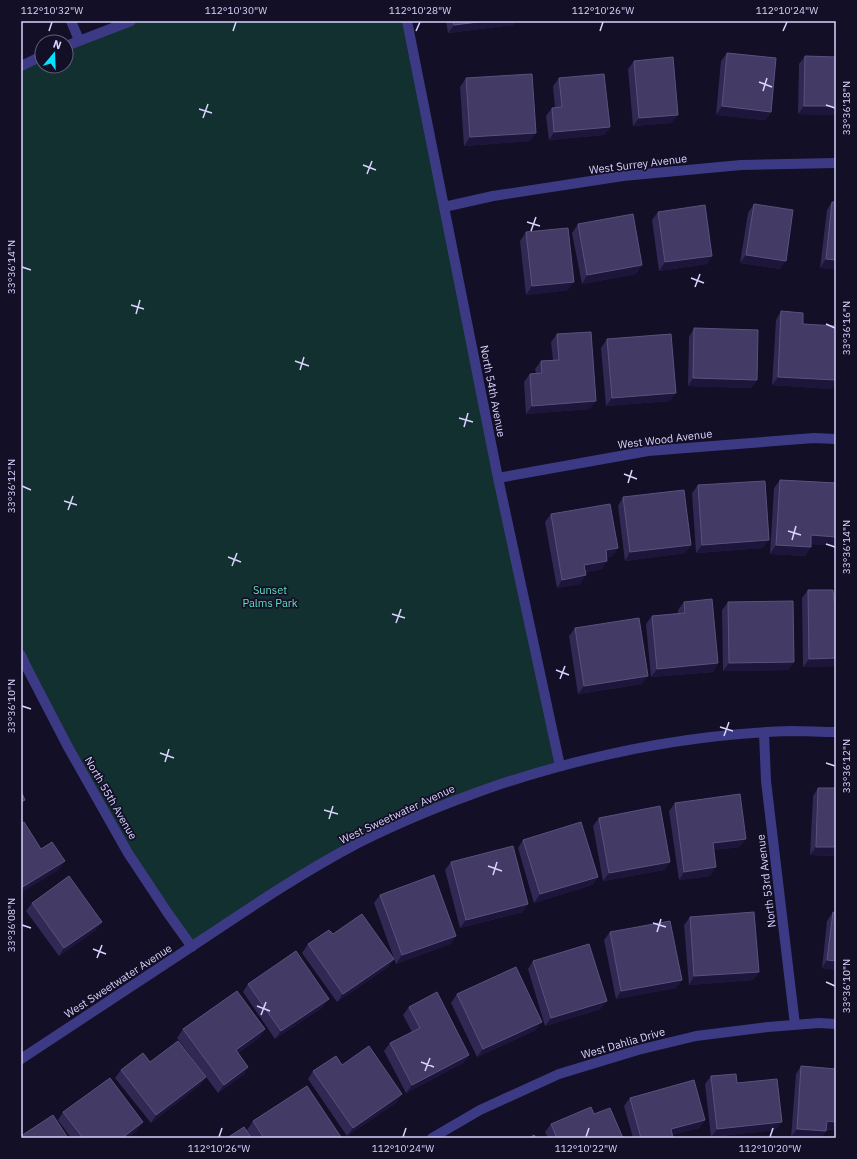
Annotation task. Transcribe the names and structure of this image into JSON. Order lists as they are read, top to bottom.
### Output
{
  "streets": {
    "street": [
      "West Surrey Avenue",
      "North 54th Avenue",
      "West Wood Avenue",
      "North 55th Avenue",
      "West Sweetwater Avenue",
      "North 53rd Avenue",
      "West Dahlia Drive"
    ]
  },
  "crossings": [
    ["West Surrey Avenue", "North 54th Avenue"],
    ["North 54th Avenue", "West Wood Avenue"],
    ["North 54th Avenue", "West Sweetwater Avenue"],
    ["North 55th Avenue", "West Sweetwater Avenue"],
    ["West Sweetwater Avenue", "North 53rd Avenue"],
    ["North 53rd Avenue", "West Dahlia Drive"]
  ],
  "parks": ["Sunset Palms Park"],
  "north": "top",
  "coordinates": [
    "112°10'32\"W",
    "112°10'30\"W",
    "112°10'28\"W",
    "112°10'26\"W",
    "112°10'24\"W",
    "33°36'18\"N",
    "33°36'14\"N",
    "33°36'16\"N",
    "33°36'12\"N",
    "33°36'10\"N",
    "33°36'08\"N",
    "112°10'22\"W",
    "112°10'20\"W"
  ]
}
